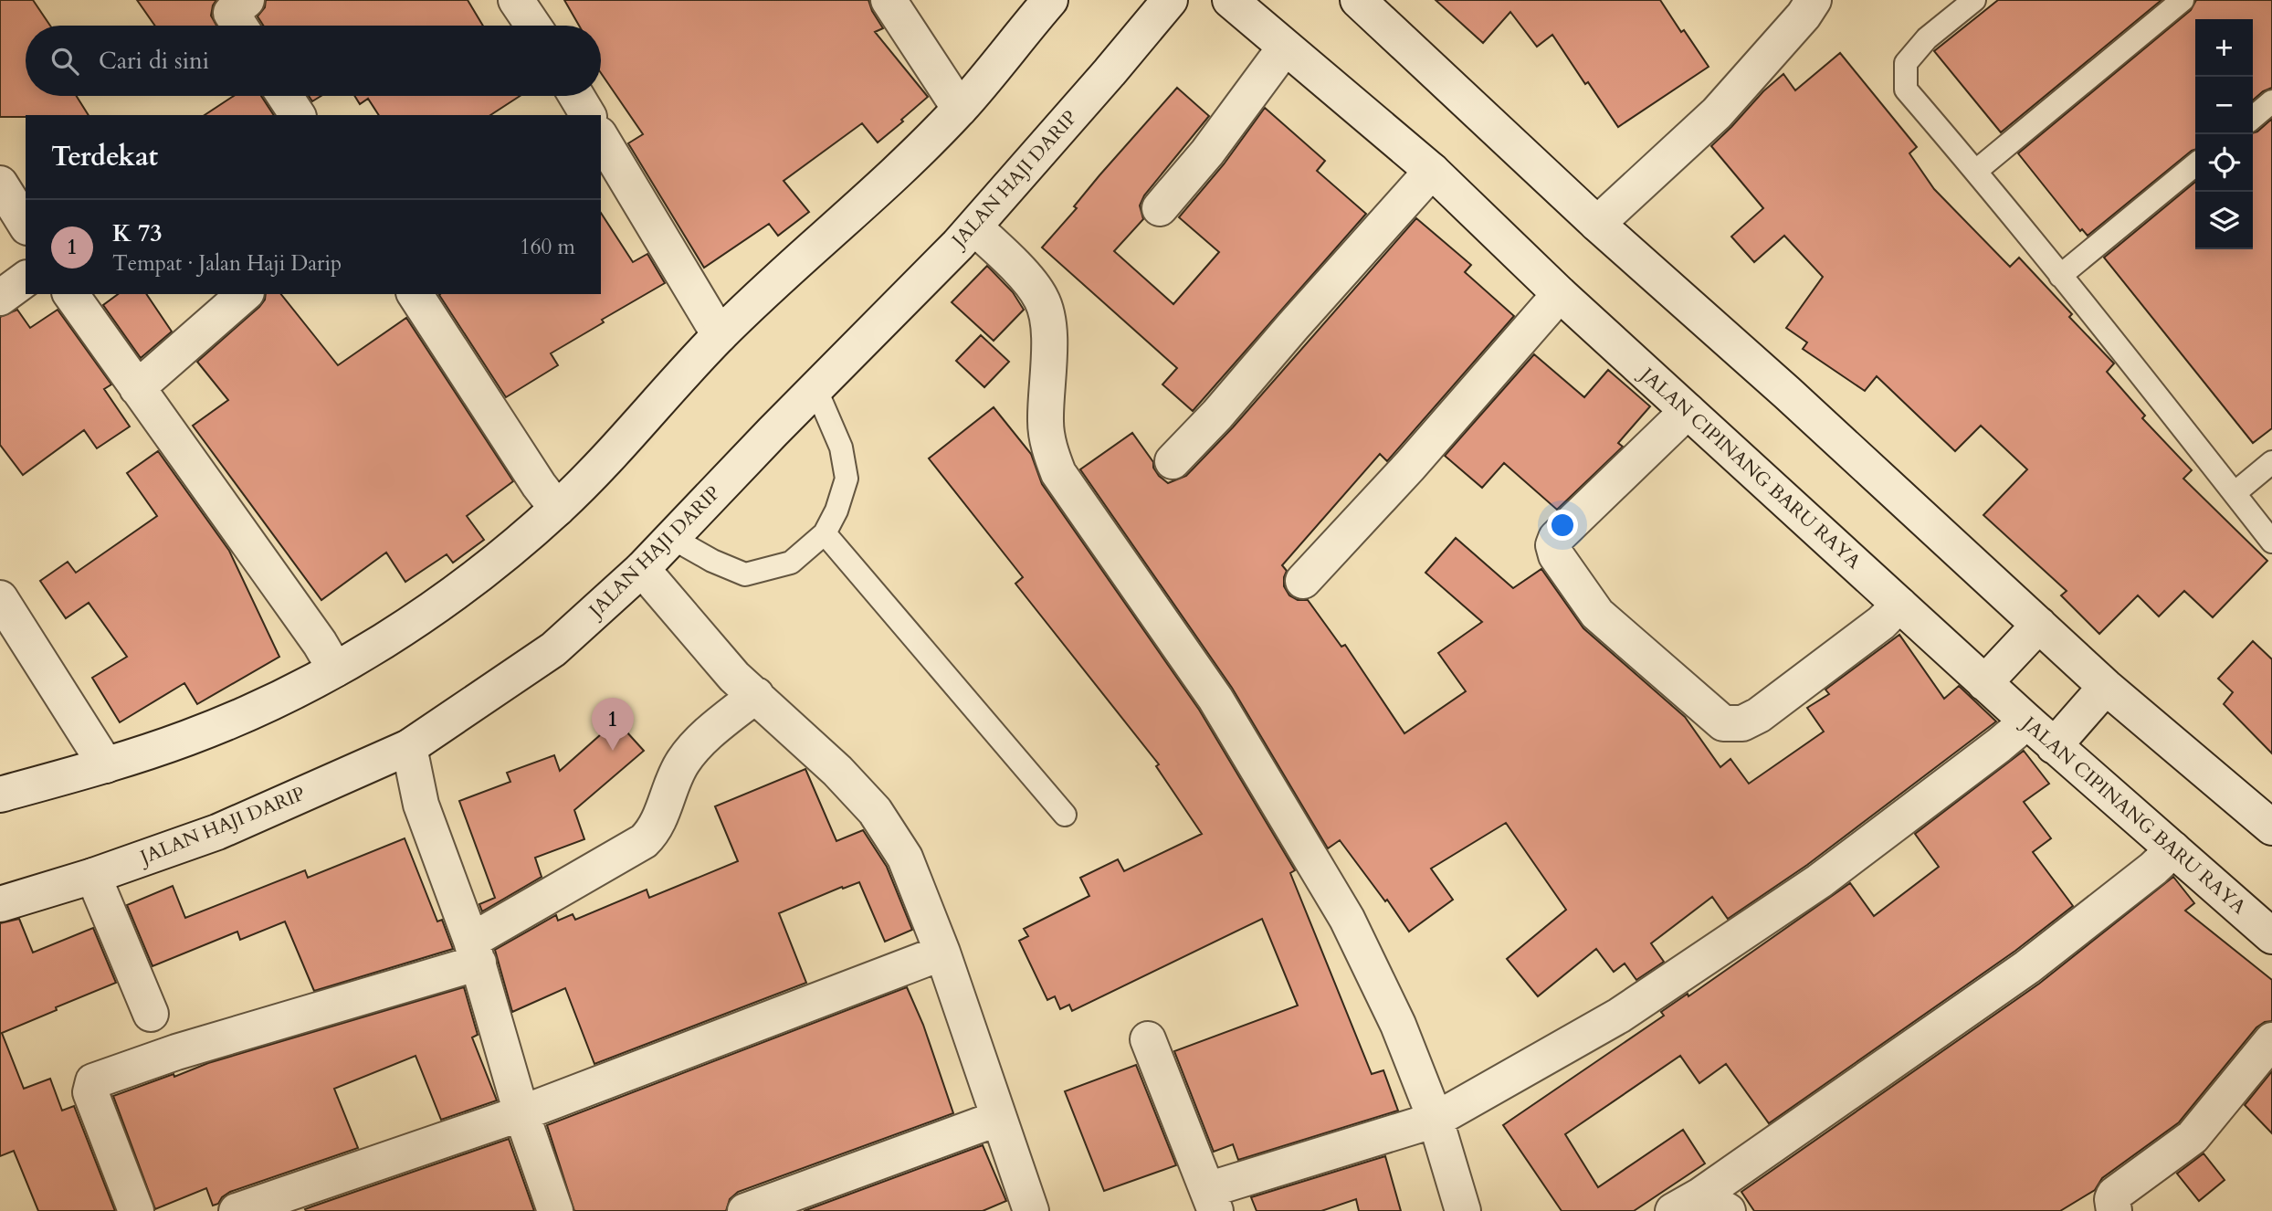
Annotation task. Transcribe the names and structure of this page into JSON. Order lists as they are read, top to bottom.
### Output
{
  "streets": {
    "street": ["JALAN HAJI DARIP", "JALAN CIPINANG BARU RAYA"]
  },
  "page": {
    "map_buttons": ["+", "−"],
    "search": "Cari di sini",
    "heading": "Terdekat",
    "list": [
      {
        "mark": "1",
        "name": "K 73",
        "note": "Tempat · Jalan Haji Darip",
        "value": "160 m"
      }
    ],
    "pins": "1"
  }
}
